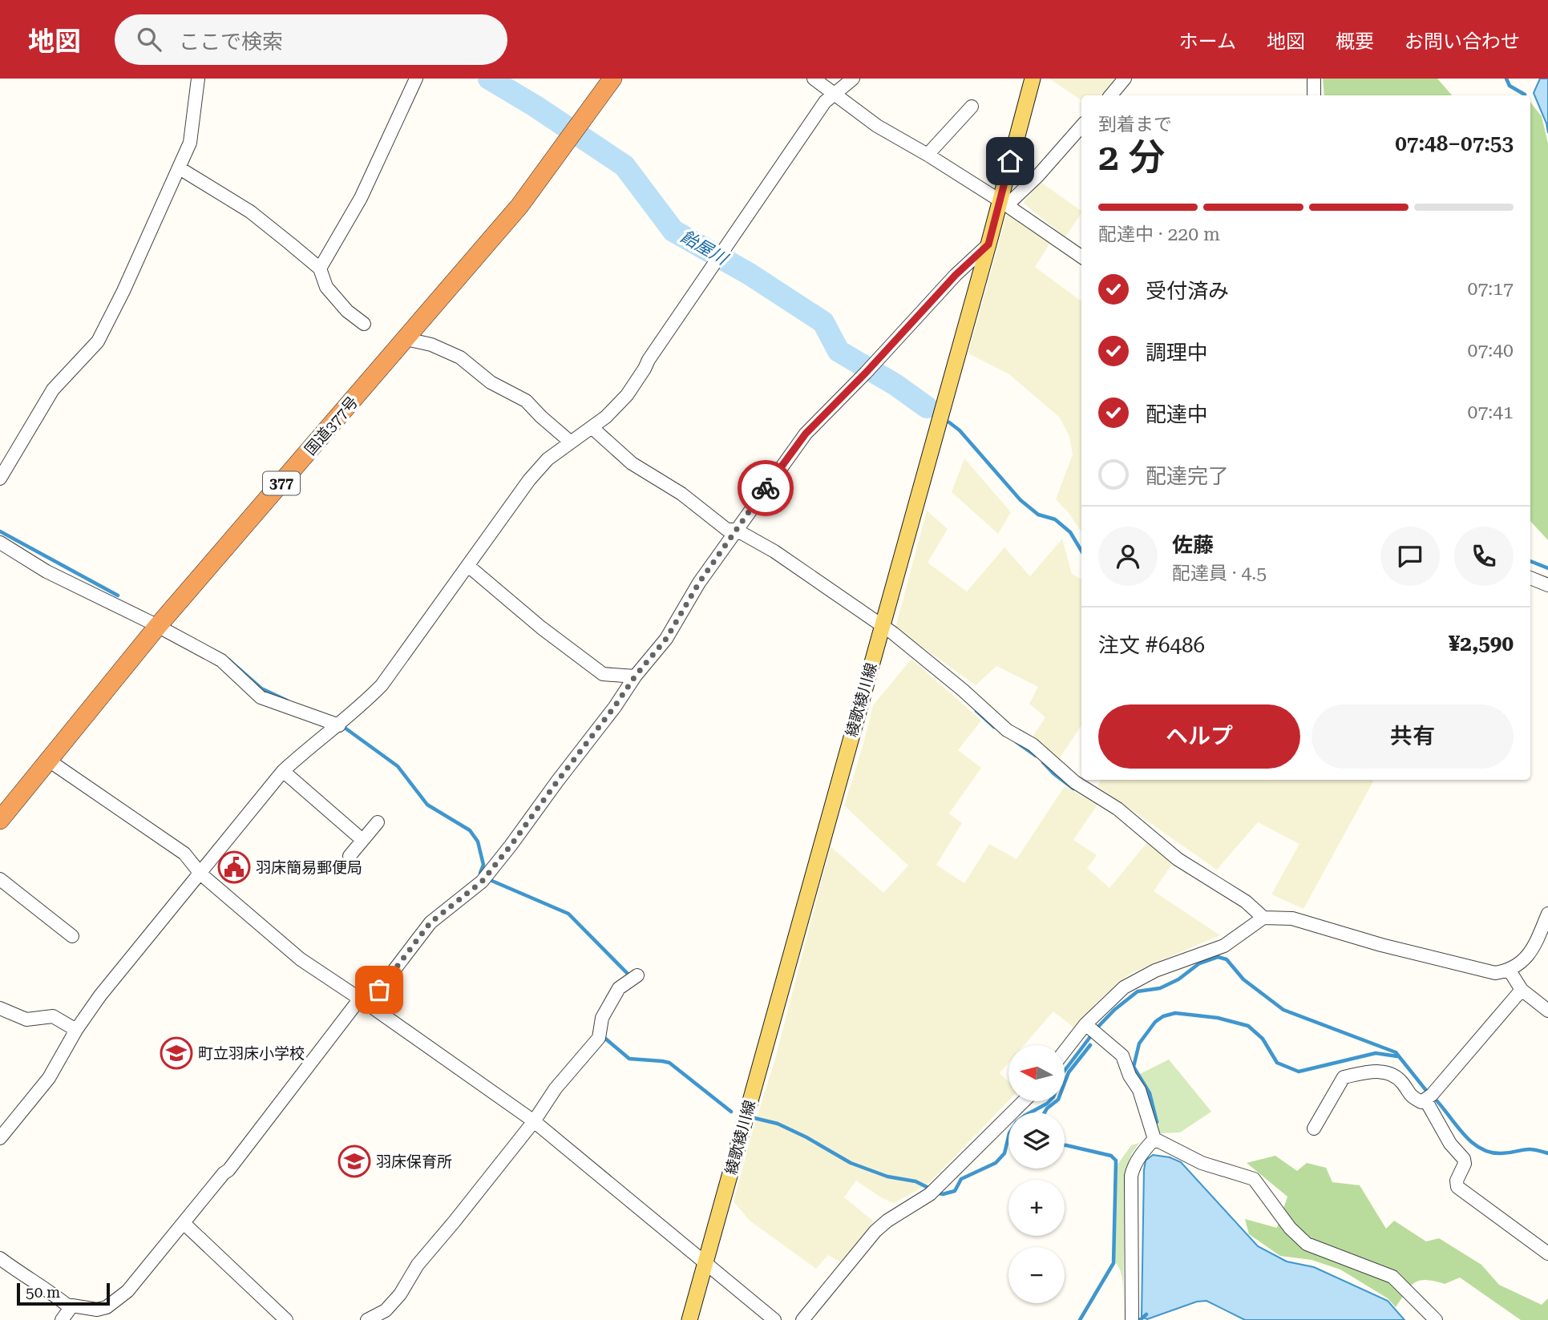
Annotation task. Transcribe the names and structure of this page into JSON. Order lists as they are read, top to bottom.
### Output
{
  "streets": {
    "highway": ["国道377号", "377"],
    "main road": ["綾歌綾川線"]
  },
  "water": ["飴屋川"],
  "places": {
    "public building": ["羽床簡易郵便局"],
    "school or university": ["町立羽床小学校", "羽床保育所"]
  },
  "scale_bar": "50 m",
  "north": "left",
  "page": {
    "header": "地図",
    "search": "ここで検索",
    "nav": [
      "ホーム",
      "地図",
      "概要",
      "お問い合わせ"
    ],
    "heading": ["2 分", "到着まで", "07:48–07:53"],
    "panel": [
      "佐藤",
      "配達員 · 4.5",
      "注文 #6486",
      "¥2,590"
    ],
    "bar": "配達中 · 220 m",
    "list": [
      ["受付済み", "07:17"],
      ["調理中", "07:40"],
      ["配達中", "07:41"],
      "配達完了"
    ],
    "buttons": ["ヘルプ", "共有"],
    "map_buttons": ["+", "−"],
    "scale": "50 m"
  }
}
